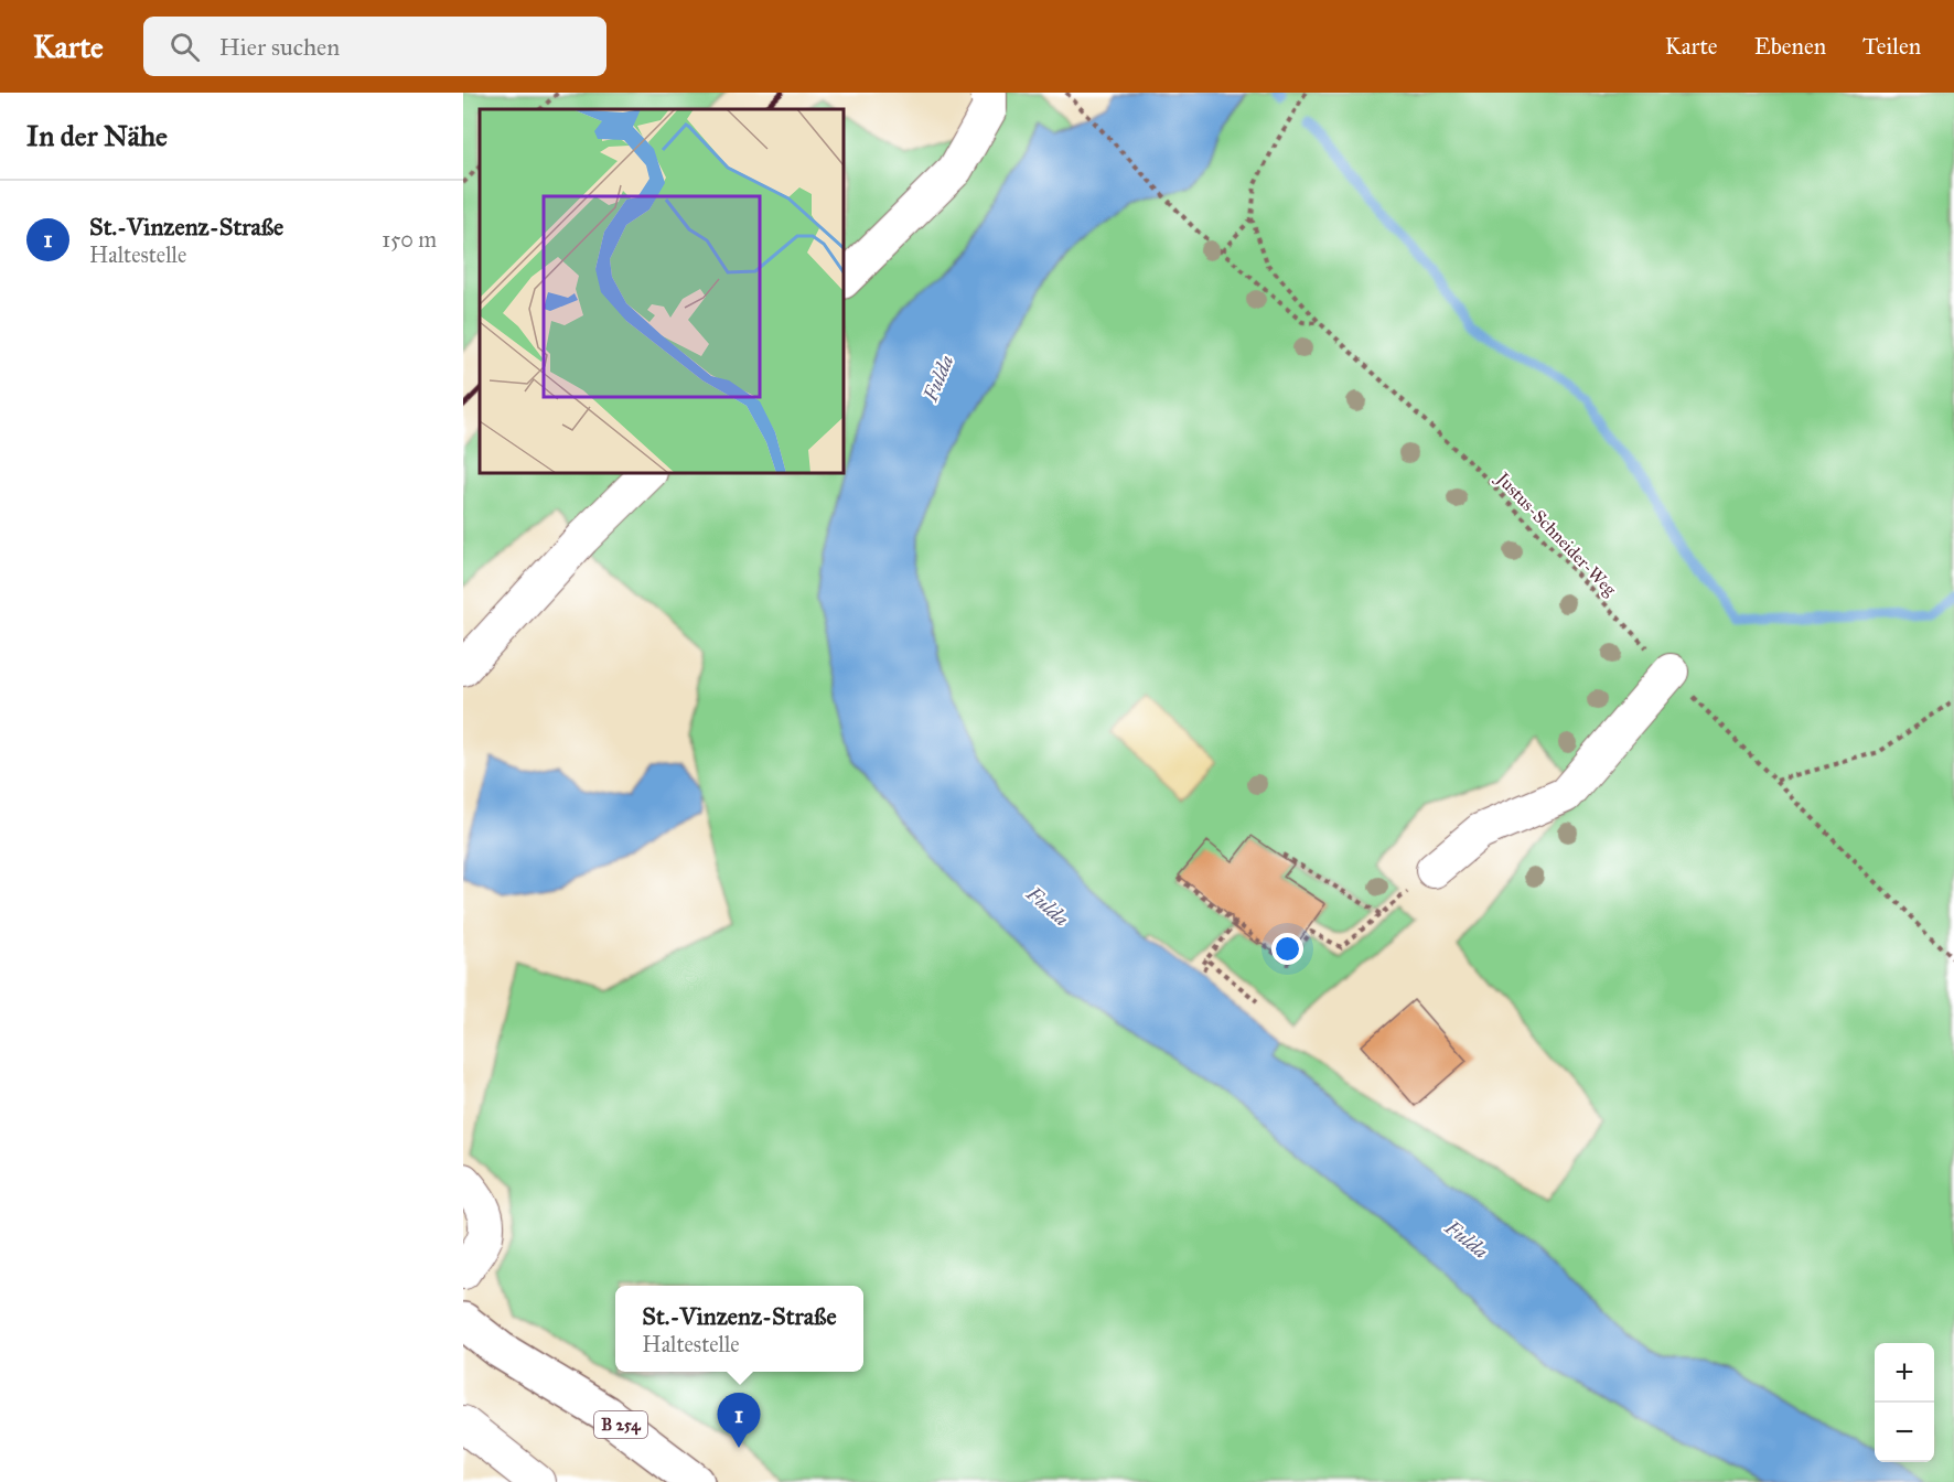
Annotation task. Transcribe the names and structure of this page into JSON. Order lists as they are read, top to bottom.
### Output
{
  "streets": {
    "main road": ["B 254"],
    "path": ["Justus-Schneider-Weg"]
  },
  "water": ["Fulda"],
  "page": {
    "header": "Karte",
    "search": "Hier suchen",
    "nav": ["Karte", "Ebenen", "Teilen"],
    "heading": "In der Nähe",
    "list": [
      {
        "mark": "1",
        "name": "St.-Vinzenz-Straße",
        "note": "Haltestelle",
        "value": "150 m"
      }
    ],
    "popup": ["St.-Vinzenz-Straße", "Haltestelle"],
    "map_buttons": ["+", "−"],
    "pins": "1"
  }
}
